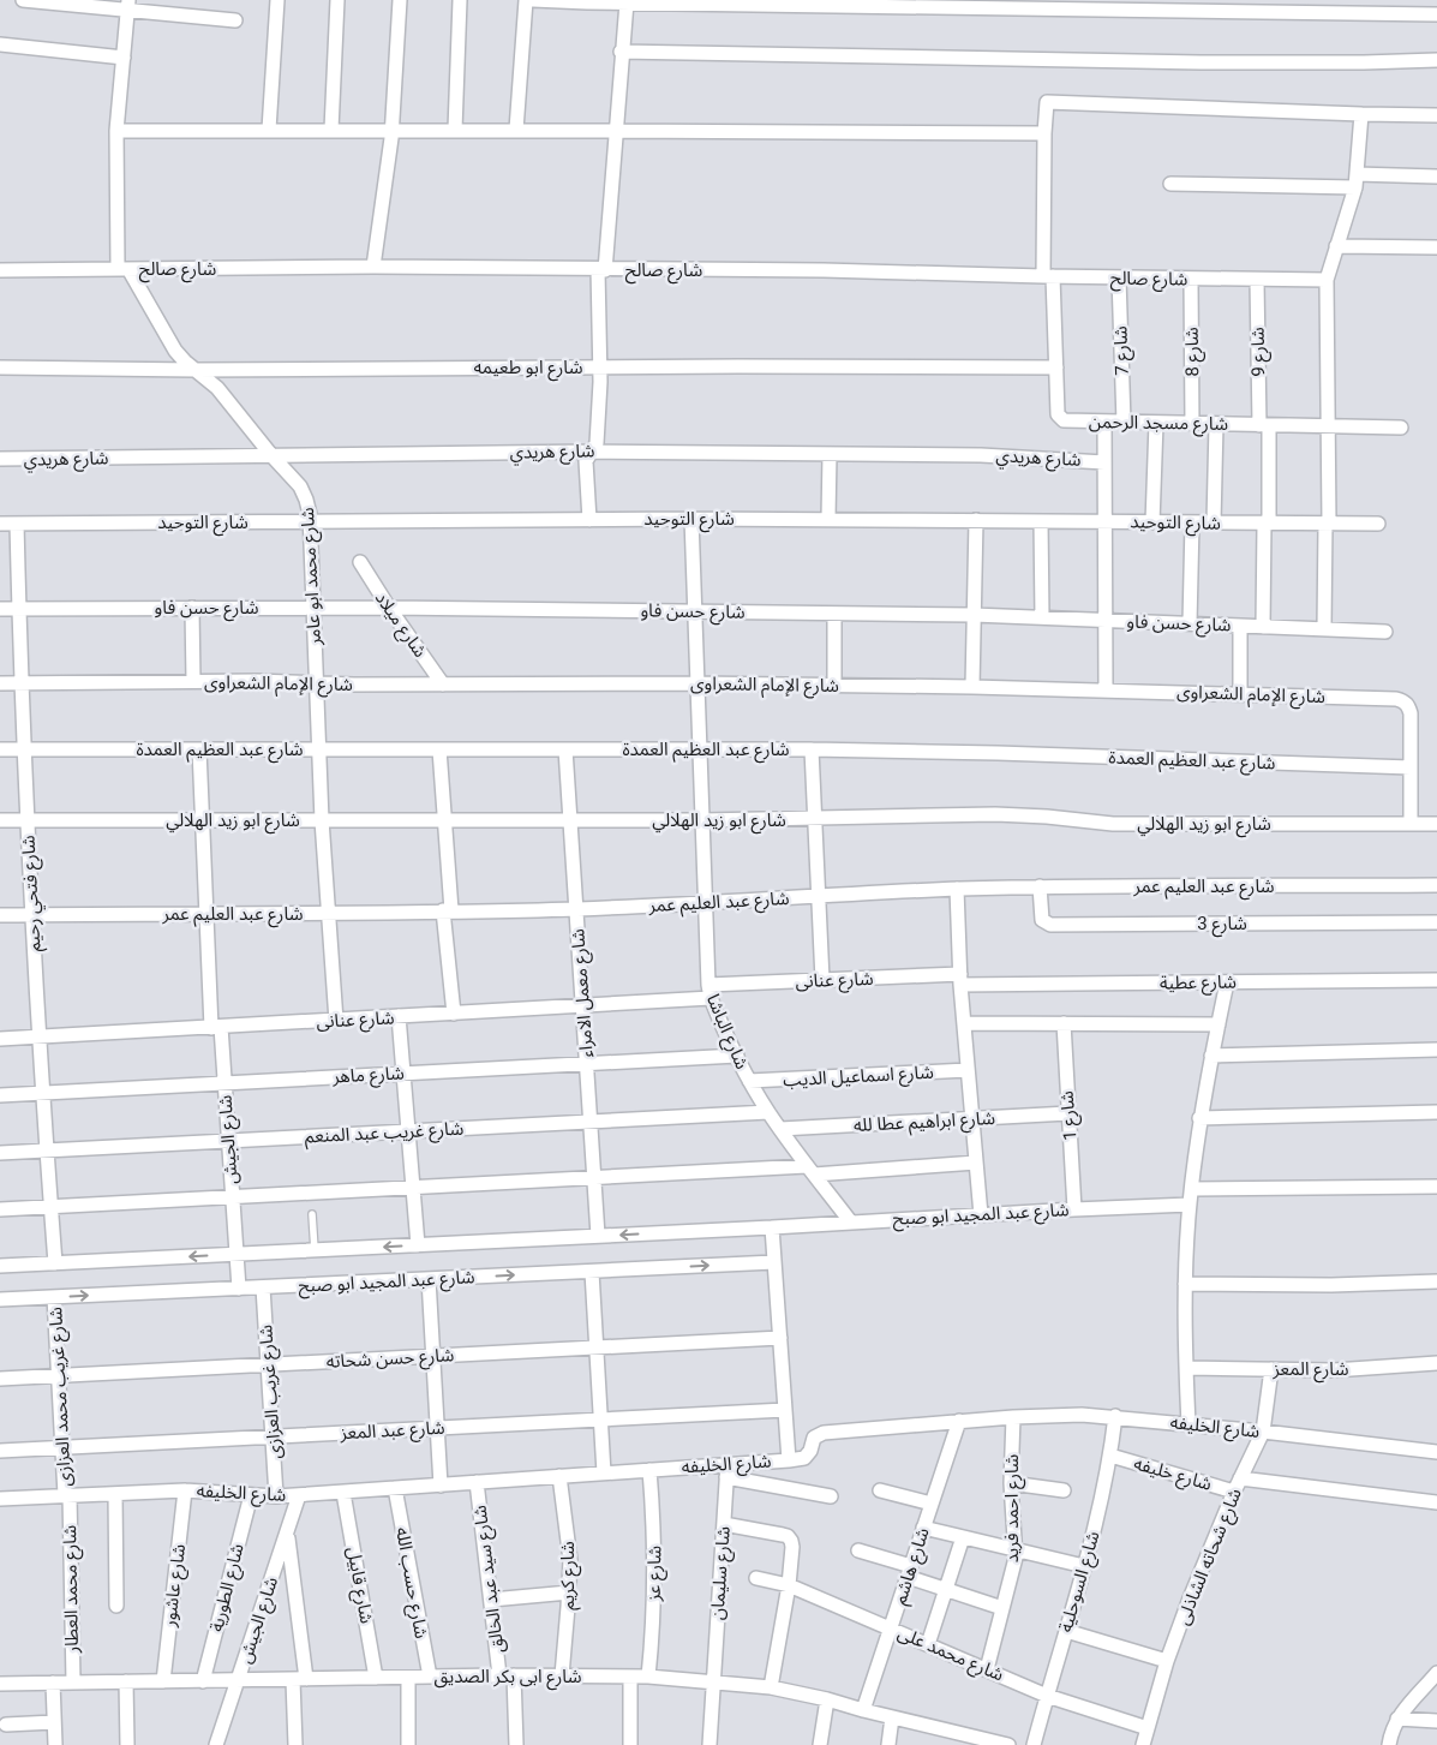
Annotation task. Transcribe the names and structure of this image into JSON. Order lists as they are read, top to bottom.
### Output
{
  "streets": {
    "street": [
      "شارع صالح",
      "شارع 7",
      "شارع 8",
      "شارع 9",
      "شارع ابو طعيمه",
      "شارع مسجد الرحمن",
      "شارع هريدي",
      "شارع التوحيد",
      "شارع محمد ابو عامر",
      "شارع حسن فاو",
      "شارع ميلاد",
      "شارع الإمام الشعراوى",
      "شارع عبد العظيم العمدة",
      "شارع ابو زيد الهلالي",
      "شارع عبد العليم عمر",
      "شارع فتحي رحيم",
      "شارع 3",
      "شارع عنانى",
      "شارع عطية",
      "شارع معمل الامراء",
      "شارع الباشا",
      "شارع ماهر",
      "شارع اسماعيل الديب",
      "شارع 1",
      "شارع ابراهيم عطا لله",
      "شارع غريب عبد المنعم",
      "شارع الجيش",
      "شارع عبد المجيد ابو صبح",
      "شارع حسن شحاته",
      "شارع المعز",
      "شارع غريب العزازى",
      "شارع غريب محمد العزازى",
      "شارع الخليفه",
      "شارع عبد المعز",
      "شارع خليفه",
      "شارع احمد فريد",
      "شارع شحاته الشاذلى",
      "شارع هاشم",
      "شارع عز",
      "شارع سليمان",
      "شارع كريم",
      "شارع سيد عبد الخالق",
      "شارع السوحلية",
      "شارع حسب الله",
      "شارع عاشور",
      "شارع قابيل",
      "شارع الطورية",
      "شارع محمد العطار",
      "شارع محمد على",
      "شارع ابى بكر الصديق"
    ]
  },
  "crossings": [
    ["شارع صالح", "شارع 7"],
    ["شارع صالح", "شارع 8"],
    ["شارع صالح", "شارع 9"],
    ["شارع صالح", "شارع مسجد الرحمن"],
    ["شارع صالح", "شارع محمد ابو عامر"],
    ["شارع 7", "شارع مسجد الرحمن"],
    ["شارع 8", "شارع مسجد الرحمن"],
    ["شارع 9", "شارع مسجد الرحمن"],
    ["شارع 9", "شارع التوحيد"],
    ["شارع 9", "شارع حسن فاو"],
    ["شارع ابو طعيمه", "شارع مسجد الرحمن"],
    ["شارع ابو طعيمه", "شارع محمد ابو عامر"],
    ["شارع هريدي", "شارع محمد ابو عامر"],
    ["شارع التوحيد", "شارع محمد ابو عامر"],
    ["شارع التوحيد", "شارع فتحي رحيم"],
    ["شارع التوحيد", "شارع الباشا"],
    ["شارع محمد ابو عامر", "شارع حسن فاو"],
    ["شارع محمد ابو عامر", "شارع الإمام الشعراوى"],
    ["شارع محمد ابو عامر", "شارع عبد العظيم العمدة"],
    ["شارع محمد ابو عامر", "شارع ابو زيد الهلالي"],
    ["شارع محمد ابو عامر", "شارع عبد العليم عمر"],
    ["شارع محمد ابو عامر", "شارع عنانى"],
    ["شارع حسن فاو", "شارع ميلاد"],
    ["شارع حسن فاو", "شارع فتحي رحيم"],
    ["شارع حسن فاو", "شارع الباشا"],
    ["شارع ميلاد", "شارع الإمام الشعراوى"],
    ["شارع الإمام الشعراوى", "شارع عبد العظيم العمدة"],
    ["شارع الإمام الشعراوى", "شارع ابو زيد الهلالي"],
    ["شارع الإمام الشعراوى", "شارع فتحي رحيم"],
    ["شارع الإمام الشعراوى", "شارع الباشا"],
    ["شارع عبد العظيم العمدة", "شارع فتحي رحيم"],
    ["شارع عبد العظيم العمدة", "شارع معمل الامراء"],
    ["شارع عبد العظيم العمدة", "شارع الباشا"],
    ["شارع عبد العظيم العمدة", "شارع الجيش"],
    ["شارع ابو زيد الهلالي", "شارع فتحي رحيم"],
    ["شارع ابو زيد الهلالي", "شارع معمل الامراء"],
    ["شارع ابو زيد الهلالي", "شارع الباشا"],
    ["شارع ابو زيد الهلالي", "شارع الجيش"],
    ["شارع عبد العليم عمر", "شارع فتحي رحيم"],
    ["شارع عبد العليم عمر", "شارع 3"],
    ["شارع عبد العليم عمر", "شارع معمل الامراء"],
    ["شارع عبد العليم عمر", "شارع الباشا"],
    ["شارع عبد العليم عمر", "شارع الجيش"],
    ["شارع فتحي رحيم", "شارع عنانى"],
    ["شارع فتحي رحيم", "شارع ماهر"],
    ["شارع فتحي رحيم", "شارع غريب عبد المنعم"],
    ["شارع فتحي رحيم", "شارع عبد المجيد ابو صبح"],
    ["شارع عنانى", "شارع عطية"],
    ["شارع عنانى", "شارع معمل الامراء"],
    ["شارع عنانى", "شارع الباشا"],
    ["شارع عنانى", "شارع الجيش"],
    ["شارع معمل الامراء", "شارع ماهر"],
    ["شارع معمل الامراء", "شارع غريب عبد المنعم"],
    ["شارع معمل الامراء", "شارع عبد المجيد ابو صبح"],
    ["شارع الباشا", "شارع ماهر"],
    ["شارع الباشا", "شارع اسماعيل الديب"],
    ["شارع الباشا", "شارع ابراهيم عطا لله"],
    ["شارع الباشا", "شارع غريب عبد المنعم"],
    ["شارع الباشا", "شارع عبد المجيد ابو صبح"],
    ["شارع ماهر", "شارع الجيش"],
    ["شارع 1", "شارع ابراهيم عطا لله"],
    ["شارع 1", "شارع عبد المجيد ابو صبح"],
    ["شارع غريب عبد المنعم", "شارع الجيش"],
    ["شارع الجيش", "شارع عبد المجيد ابو صبح"],
    ["شارع الجيش", "شارع الخليفه"],
    ["شارع الجيش", "شارع ابى بكر الصديق"],
    ["شارع عبد المجيد ابو صبح", "شارع غريب العزازى"],
    ["شارع عبد المجيد ابو صبح", "شارع غريب محمد العزازى"],
    ["شارع حسن شحاته", "شارع غريب العزازى"],
    ["شارع حسن شحاته", "شارع غريب محمد العزازى"],
    ["شارع المعز", "شارع شحاته الشاذلى"],
    ["شارع غريب العزازى", "شارع الخليفه"],
    ["شارع غريب العزازى", "شارع عبد المعز"],
    ["شارع غريب محمد العزازى", "شارع الخليفه"],
    ["شارع غريب محمد العزازى", "شارع عبد المعز"],
    ["شارع غريب محمد العزازى", "شارع محمد العطار"],
    ["شارع الخليفه", "شارع احمد فريد"],
    ["شارع الخليفه", "شارع شحاته الشاذلى"],
    ["شارع الخليفه", "شارع هاشم"],
    ["شارع الخليفه", "شارع عز"],
    ["شارع الخليفه", "شارع سليمان"],
    ["شارع الخليفه", "شارع كريم"],
    ["شارع الخليفه", "شارع سيد عبد الخالق"],
    ["شارع الخليفه", "شارع السوحلية"],
    ["شارع الخليفه", "شارع حسب الله"],
    ["شارع الخليفه", "شارع عاشور"],
    ["شارع الخليفه", "شارع قابيل"],
    ["شارع الخليفه", "شارع الطورية"],
    ["شارع الخليفه", "شارع محمد العطار"],
    ["شارع خليفه", "شارع شحاته الشاذلى"],
    ["شارع خليفه", "شارع السوحلية"],
    ["شارع احمد فريد", "شارع محمد على"],
    ["شارع شحاته الشاذلى", "شارع محمد على"],
    ["شارع هاشم", "شارع محمد على"],
    ["شارع هاشم", "شارع ابى بكر الصديق"],
    ["شارع عز", "شارع ابى بكر الصديق"],
    ["شارع سليمان", "شارع ابى بكر الصديق"],
    ["شارع كريم", "شارع ابى بكر الصديق"],
    ["شارع سيد عبد الخالق", "شارع ابى بكر الصديق"],
    ["شارع السوحلية", "شارع محمد على"],
    ["شارع حسب الله", "شارع ابى بكر الصديق"],
    ["شارع عاشور", "شارع ابى بكر الصديق"],
    ["شارع قابيل", "شارع ابى بكر الصديق"],
    ["شارع الطورية", "شارع ابى بكر الصديق"],
    ["شارع محمد العطار", "شارع ابى بكر الصديق"]
  ]
}
